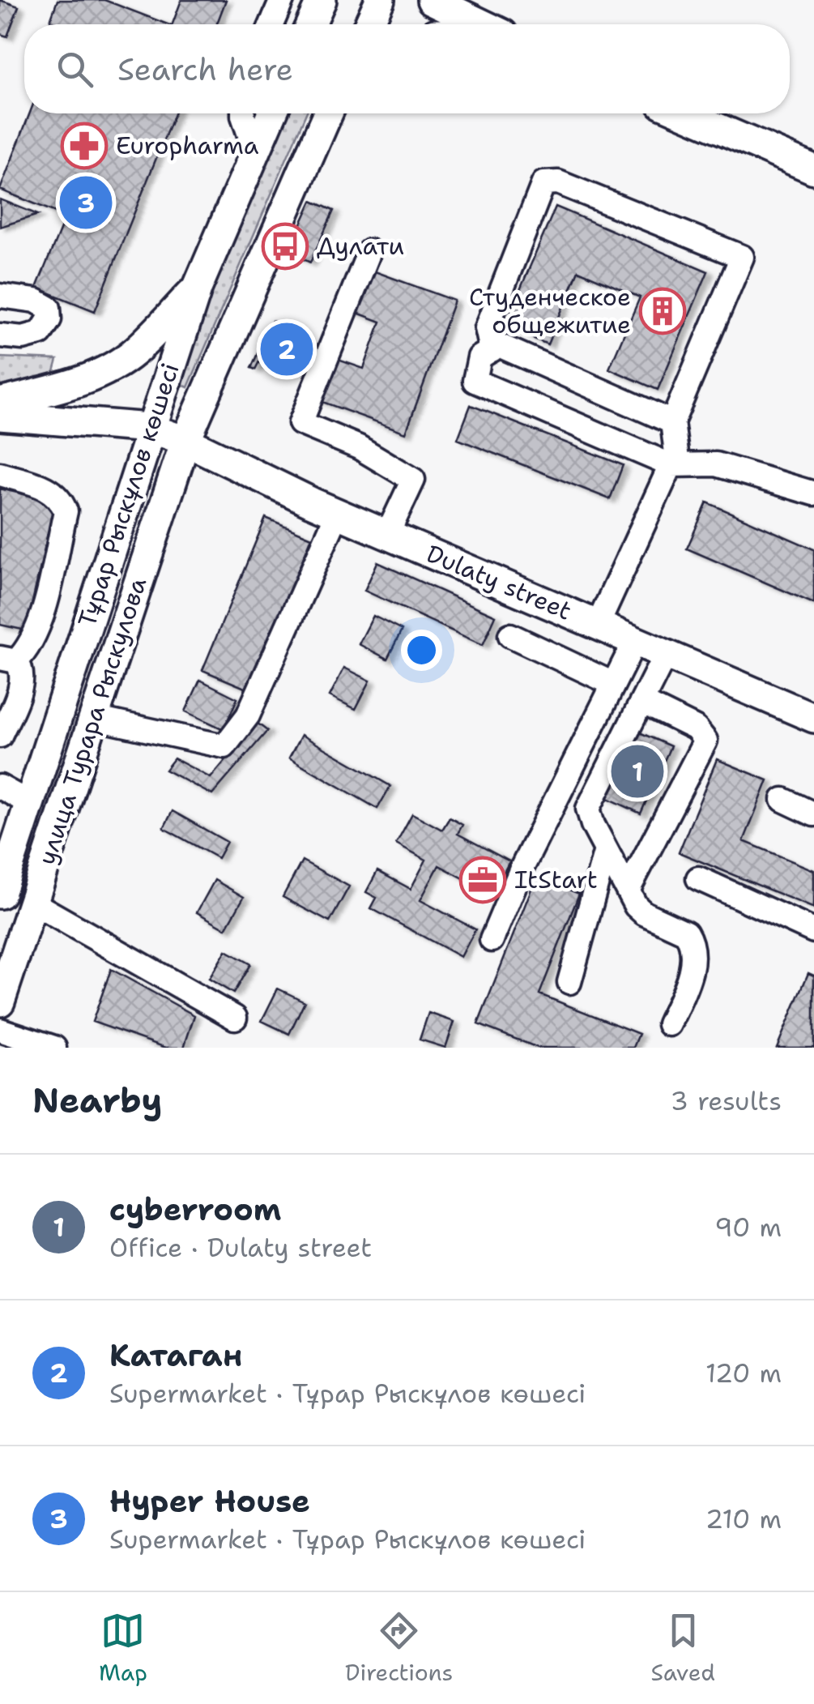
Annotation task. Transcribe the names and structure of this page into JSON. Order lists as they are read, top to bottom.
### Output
{
  "streets": {
    "main road": ["Тұрар Рыскұлов көшесі", "Dulaty street", "улица Турара Рыскулова"]
  },
  "crossings": [
    ["Тұрар Рыскұлов көшесі", "Dulaty street"],
    ["Тұрар Рыскұлов көшесі", "улица Турара Рыскулова"],
    ["Dulaty street", "улица Турара Рыскулова"]
  ],
  "places": {
    "pharmacy": ["Europharma"],
    "bus stop": ["Дулати"],
    "building": ["Студенческое общежитие"],
    "office": ["ItStart"]
  },
  "page": {
    "search": "Search here",
    "pins": ["3", "2", "1"],
    "heading": ["Nearby", "3 results"],
    "list": [
      {
        "mark": "1",
        "name": "cyberroom",
        "note": "Office · Dulaty street",
        "value": "90 m"
      },
      {
        "mark": "2",
        "name": "Катаган",
        "note": "Supermarket · Тұрар Рыскұлов көшесі",
        "value": "120 m"
      },
      {
        "mark": "3",
        "name": "Hyper House",
        "note": "Supermarket · Тұрар Рыскұлов көшесі",
        "value": "210 m"
      }
    ],
    "nav": ["Map", "Directions", "Saved"]
  }
}
